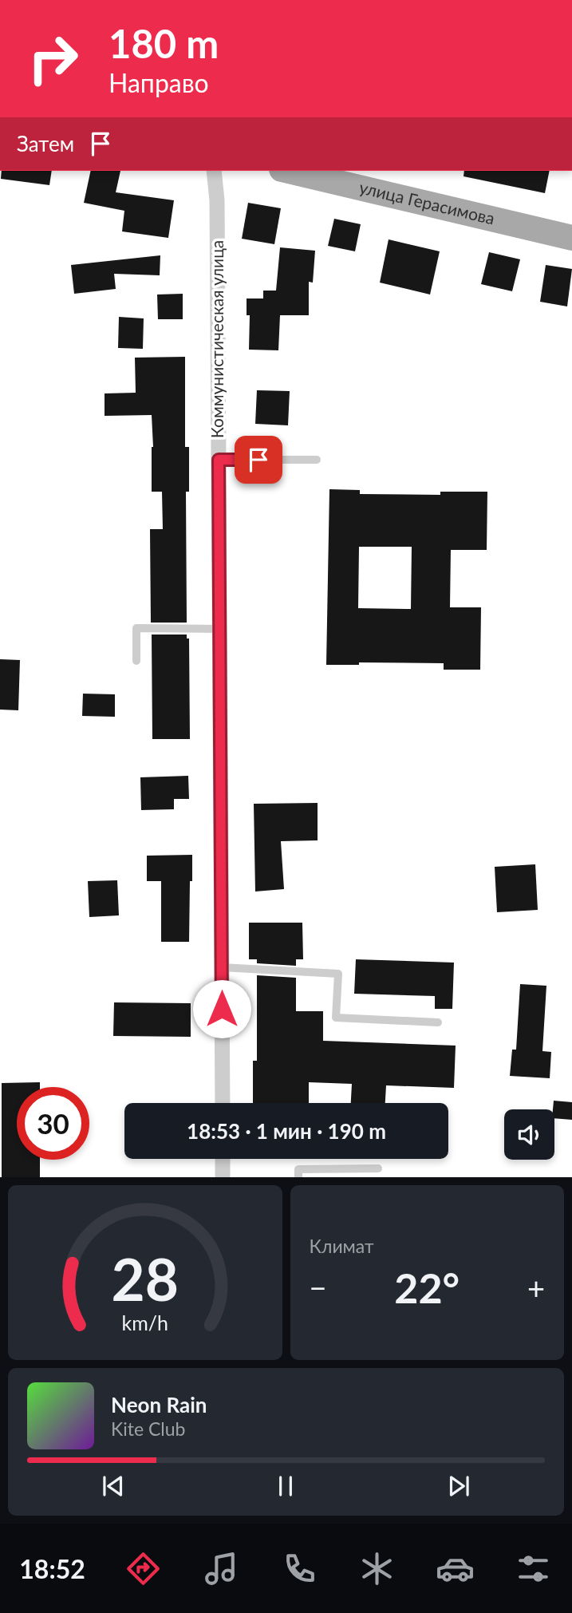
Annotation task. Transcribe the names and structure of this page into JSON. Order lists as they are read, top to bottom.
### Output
{
  "streets": {
    "main road": ["улица Герасимова"],
    "street": ["Коммунистическая улица"]
  },
  "page": {
    "turn": ["180 m", "Направо"],
    "then": "Затем",
    "limit": "30",
    "trip": "18:53 · 1 мин · 190 m",
    "tile": "Климат",
    "heat": ["−", "22°", "+"],
    "song": ["Neon Rain", "Kite Club"],
    "tabs": "18:52",
    "gauge": ["28", "km/h"]
  }
}
